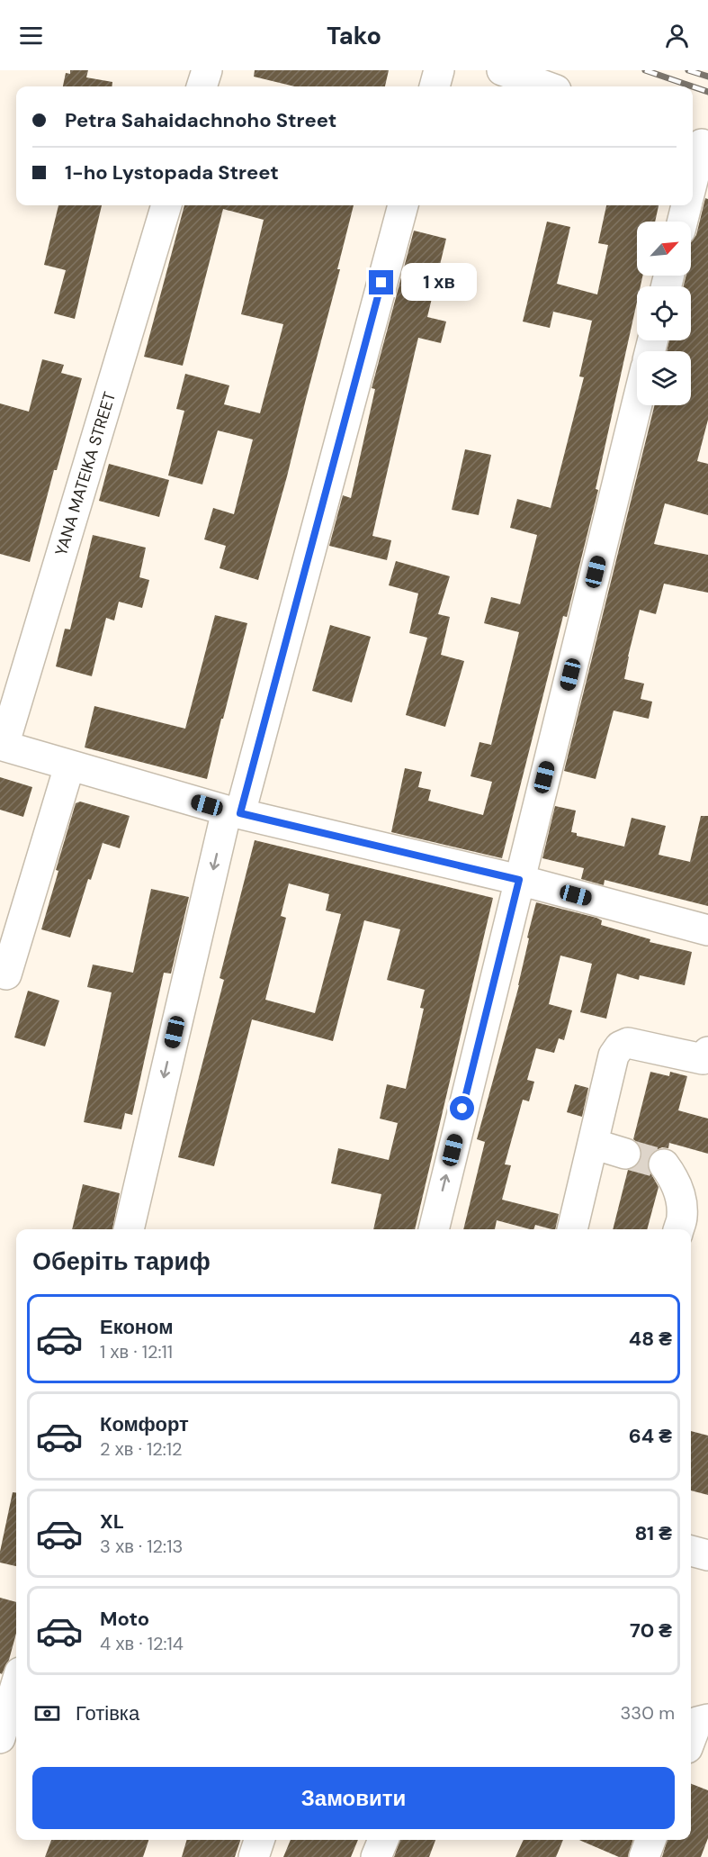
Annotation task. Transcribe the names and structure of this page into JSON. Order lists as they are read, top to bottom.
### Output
{
  "streets": {
    "street": ["YANA MATEIKA STREET"]
  },
  "north": "top right",
  "page": {
    "header": "Tako",
    "banner": ["Petra Sahaidachnoho Street", "1-ho Lystopada Street"],
    "bubble": "1 хв",
    "heading": "Оберіть тариф",
    "list": [
      {
        "name": "Економ",
        "note": "1 хв · 12:11",
        "value": "48 ₴"
      },
      {
        "name": "Комфорт",
        "note": "2 хв · 12:12",
        "value": "64 ₴"
      },
      {
        "name": "XL",
        "note": "3 хв · 12:13",
        "value": "81 ₴"
      },
      {
        "name": "Moto",
        "note": "4 хв · 12:14",
        "value": "70 ₴"
      }
    ],
    "pay": ["Готівка", "330 m"],
    "buttons": "Замовити"
  }
}
